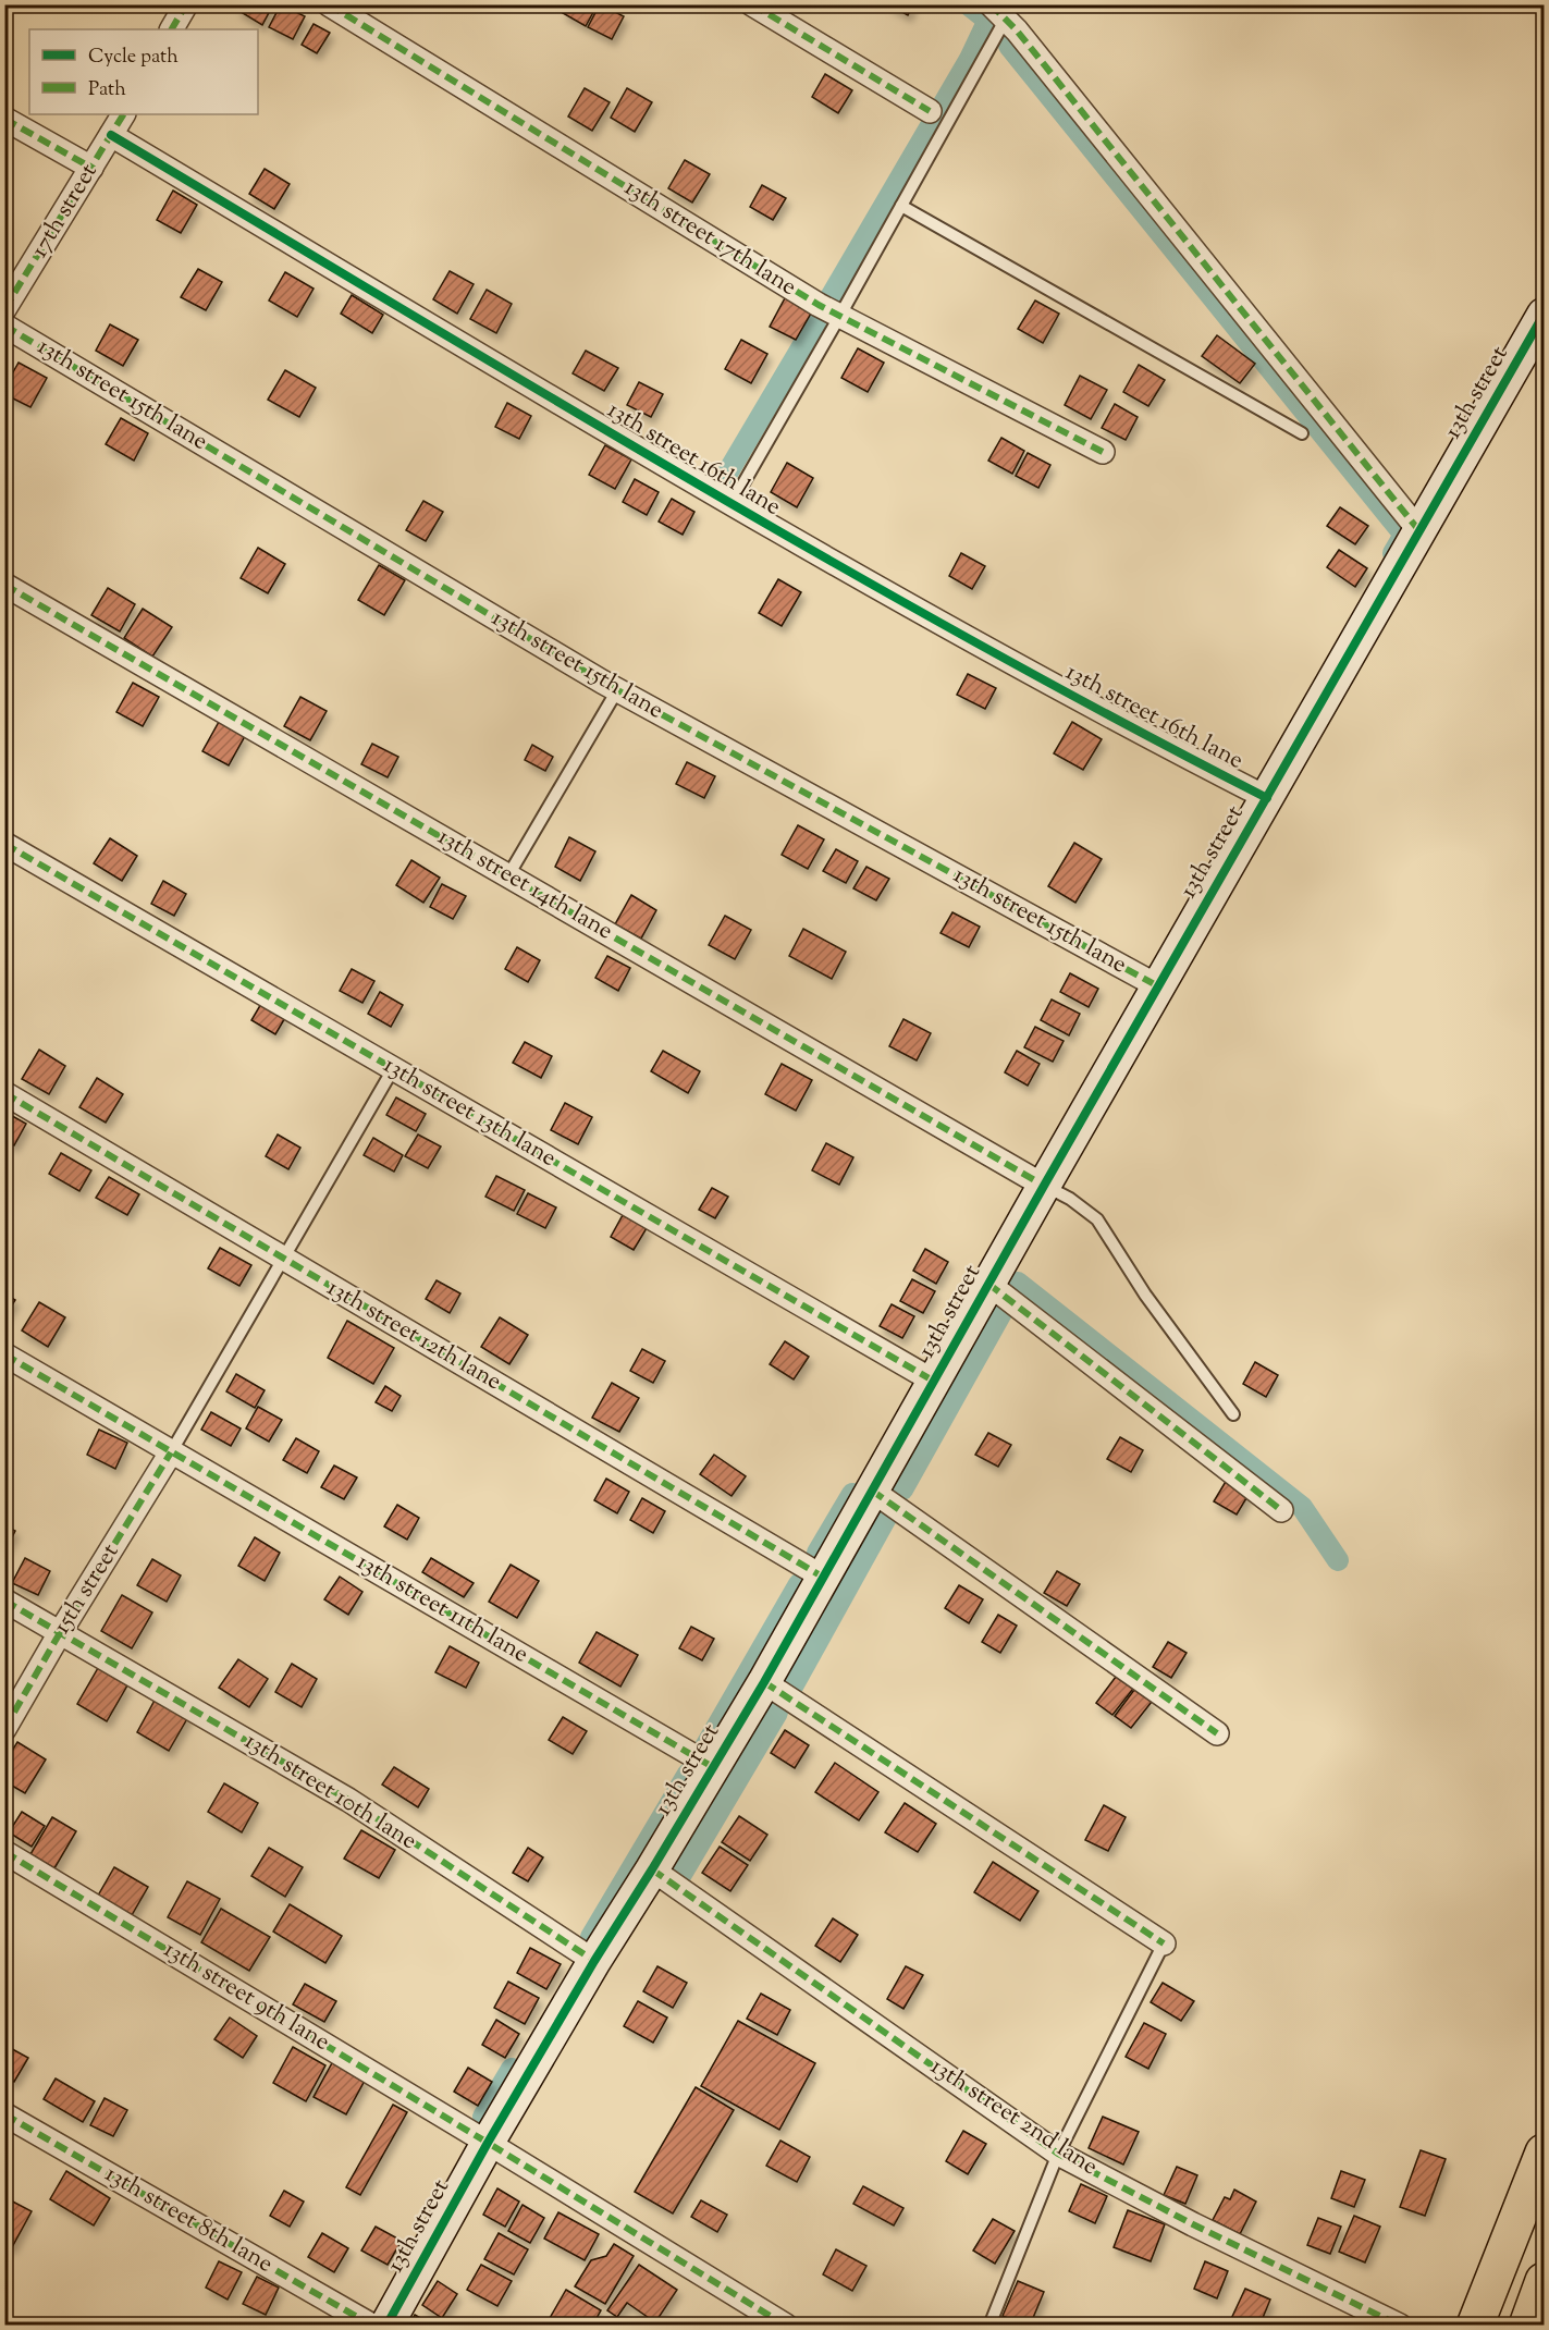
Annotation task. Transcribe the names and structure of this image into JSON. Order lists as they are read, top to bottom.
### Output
{
  "streets": {
    "street": [
      "17th street",
      "13th street 17th lane",
      "13th street",
      "13th street 15th lane",
      "13th street 16th lane",
      "13th street 14th lane",
      "13th street 13th lane",
      "13th street 12th lane",
      "15th street",
      "13th street 11th lane",
      "13th street 10th lane",
      "13th street 9th lane",
      "13th street 2nd lane",
      "13th street 8th lane"
    ]
  },
  "crossings": [
    ["17th street", "13th street 16th lane"],
    ["13th street", "13th street 15th lane"],
    ["13th street", "13th street 16th lane"],
    ["13th street", "13th street 14th lane"],
    ["13th street", "13th street 13th lane"],
    ["13th street", "13th street 12th lane"],
    ["13th street", "13th street 11th lane"],
    ["13th street", "13th street 10th lane"],
    ["13th street", "13th street 9th lane"],
    ["13th street", "13th street 2nd lane"],
    ["15th street", "13th street 11th lane"],
    ["15th street", "13th street 10th lane"]
  ],
  "legend": ["Cycle path", "Path"]
}
